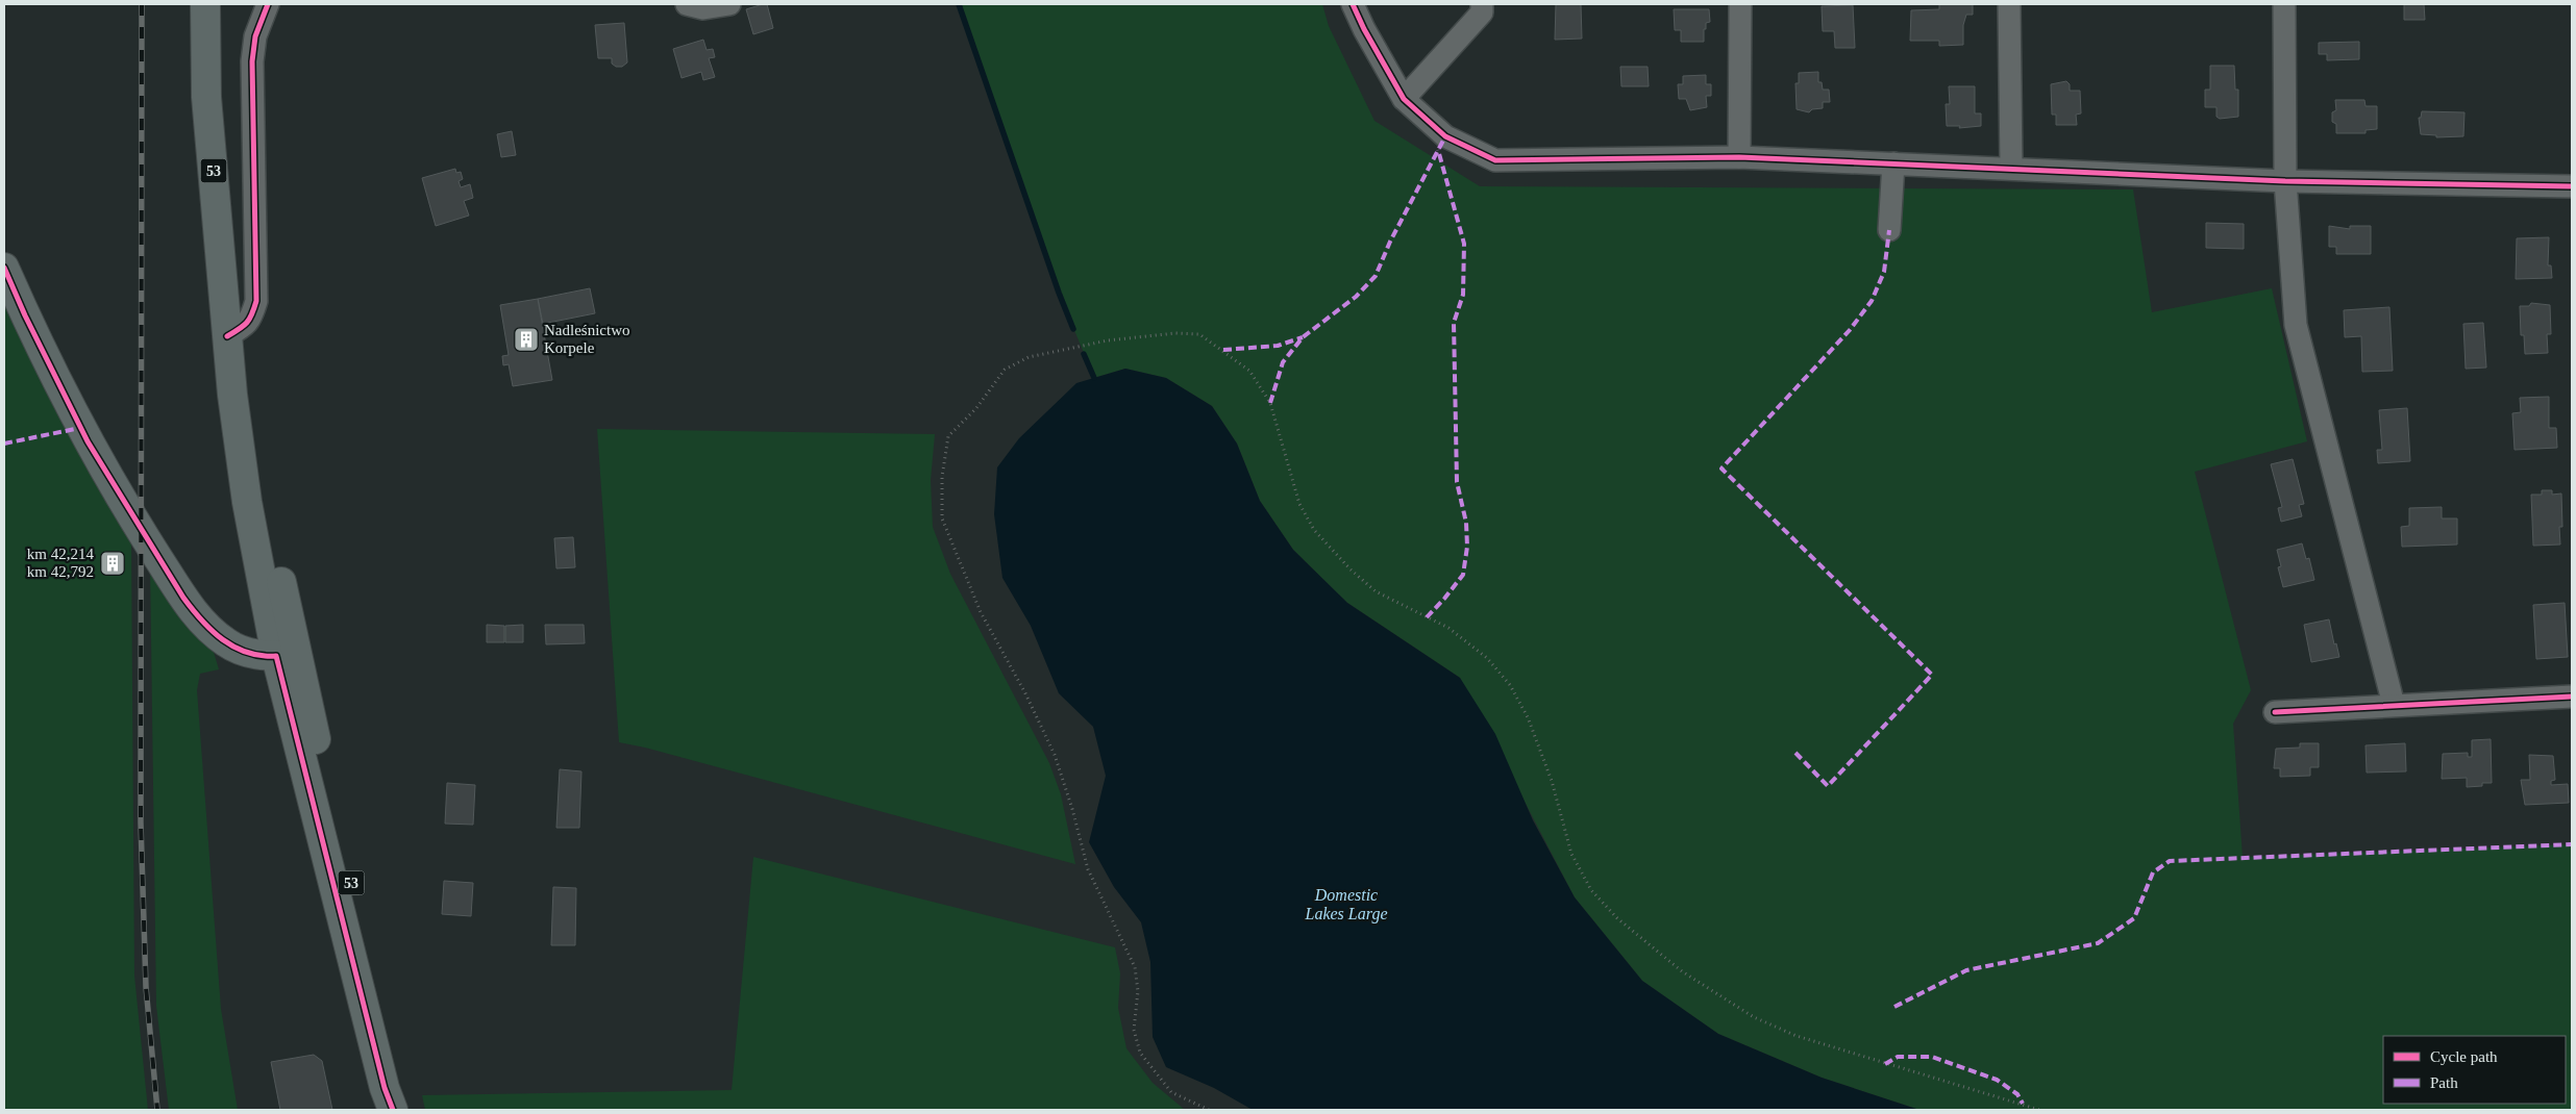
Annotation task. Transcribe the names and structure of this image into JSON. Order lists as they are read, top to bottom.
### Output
{
  "streets": {
    "main road": ["53"]
  },
  "water": ["Domestic Lakes Large"],
  "places": {
    "building": ["Nadleśnictwo Korpele", "km 42,214 km 42,792"]
  },
  "legend": ["Cycle path", "Path"]
}
